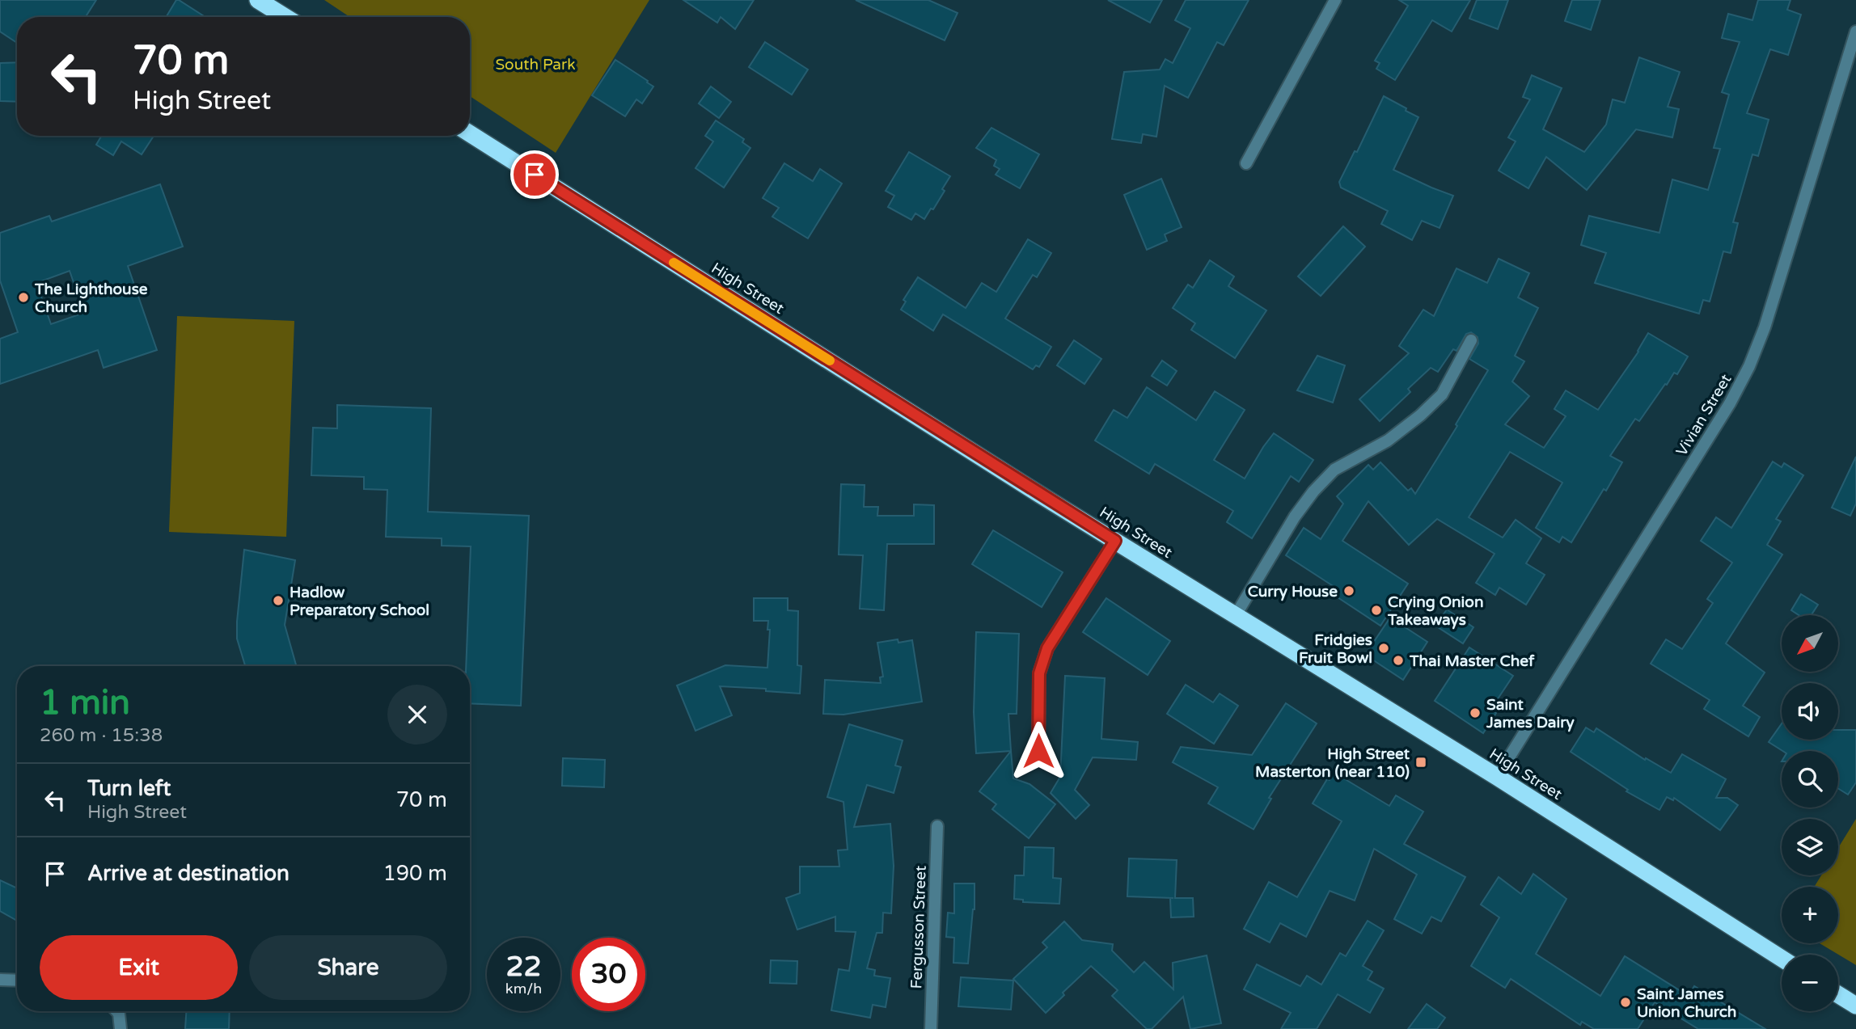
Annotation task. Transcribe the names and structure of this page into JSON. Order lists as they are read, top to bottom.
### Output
{
  "streets": {
    "highway": ["High Street"],
    "street": ["Vivian Street", "Fergusson Street"]
  },
  "crossings": [
    ["High Street", "Vivian Street"]
  ],
  "parks": ["South Park"],
  "places": {
    "other": [
      "The Lighthouse Church",
      "Curry House",
      "Hadlow Preparatory School",
      "Crying Onion Takeaways",
      "Fridgies Fruit Bowl",
      "Thai Master Chef",
      "Saint James Dairy",
      "Saint James Union Church"
    ],
    "transit": ["High Street Masterton (near 110)"]
  },
  "north": "bottom left",
  "page": {
    "turn": ["70 m", "High Street"],
    "map_buttons": ["+", "−"],
    "heading": ["1 min", "260 m · 15:38"],
    "list": [
      {
        "name": "Turn left",
        "note": "High Street",
        "value": "70 m"
      },
      {
        "name": "Arrive at destination",
        "value": "190 m"
      }
    ],
    "buttons": ["Exit", "Share"],
    "speed": "22 km/h",
    "limit": "30"
  }
}
